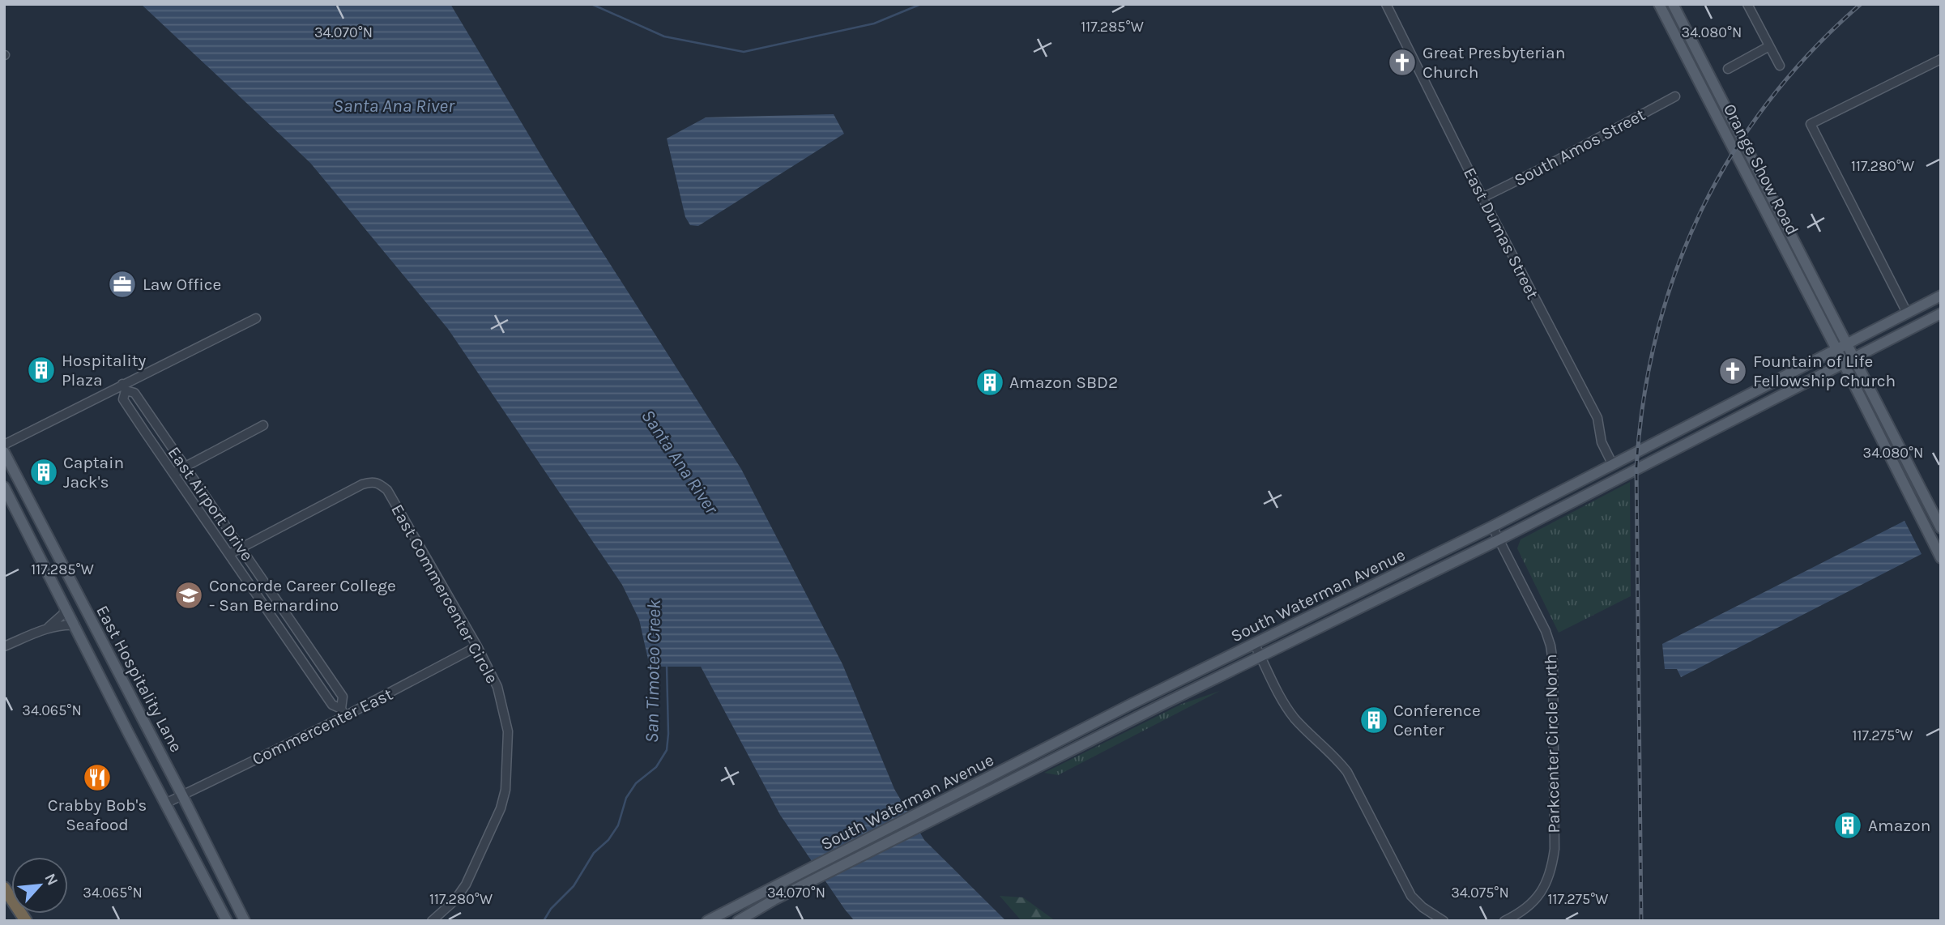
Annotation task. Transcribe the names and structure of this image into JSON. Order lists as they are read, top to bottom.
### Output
{
  "streets": {
    "main road": ["Orange Show Road", "South Waterman Avenue", "East Hospitality Lane"],
    "street": [
      "South Amos Street",
      "East Dumas Street",
      "East Airport Drive",
      "East Commercenter Circle",
      "Commercenter East",
      "Parkcenter Circle North"
    ]
  },
  "crossings": [
    ["South Amos Street", "East Dumas Street"],
    ["Orange Show Road", "South Waterman Avenue"],
    ["East Dumas Street", "South Waterman Avenue"],
    ["East Airport Drive", "East Commercenter Circle"],
    ["East Airport Drive", "Commercenter East"],
    ["East Commercenter Circle", "Commercenter East"],
    ["South Waterman Avenue", "Parkcenter Circle North"],
    ["East Hospitality Lane", "Commercenter East"]
  ],
  "water": ["Santa Ana River", "San Timoteo Creek"],
  "places": {
    "church": ["Great Presbyterian Church", "Fountain of Life Fellowship Church"],
    "office": ["Law Office"],
    "building": [
      "Hospitality Plaza",
      "Amazon SBD2",
      "Captain Jack's",
      "Conference Center",
      "Amazon"
    ],
    "school or university": ["Concorde Career College - San Bernardino"],
    "restaurant": ["Crabby Bob's Seafood"]
  },
  "north": "top right",
  "coordinates": [
    "117.285°W",
    "34.070°N",
    "34.080°N",
    "117.280°W",
    "34.065°N",
    "117.275°W",
    "34.075°N"
  ]
}
